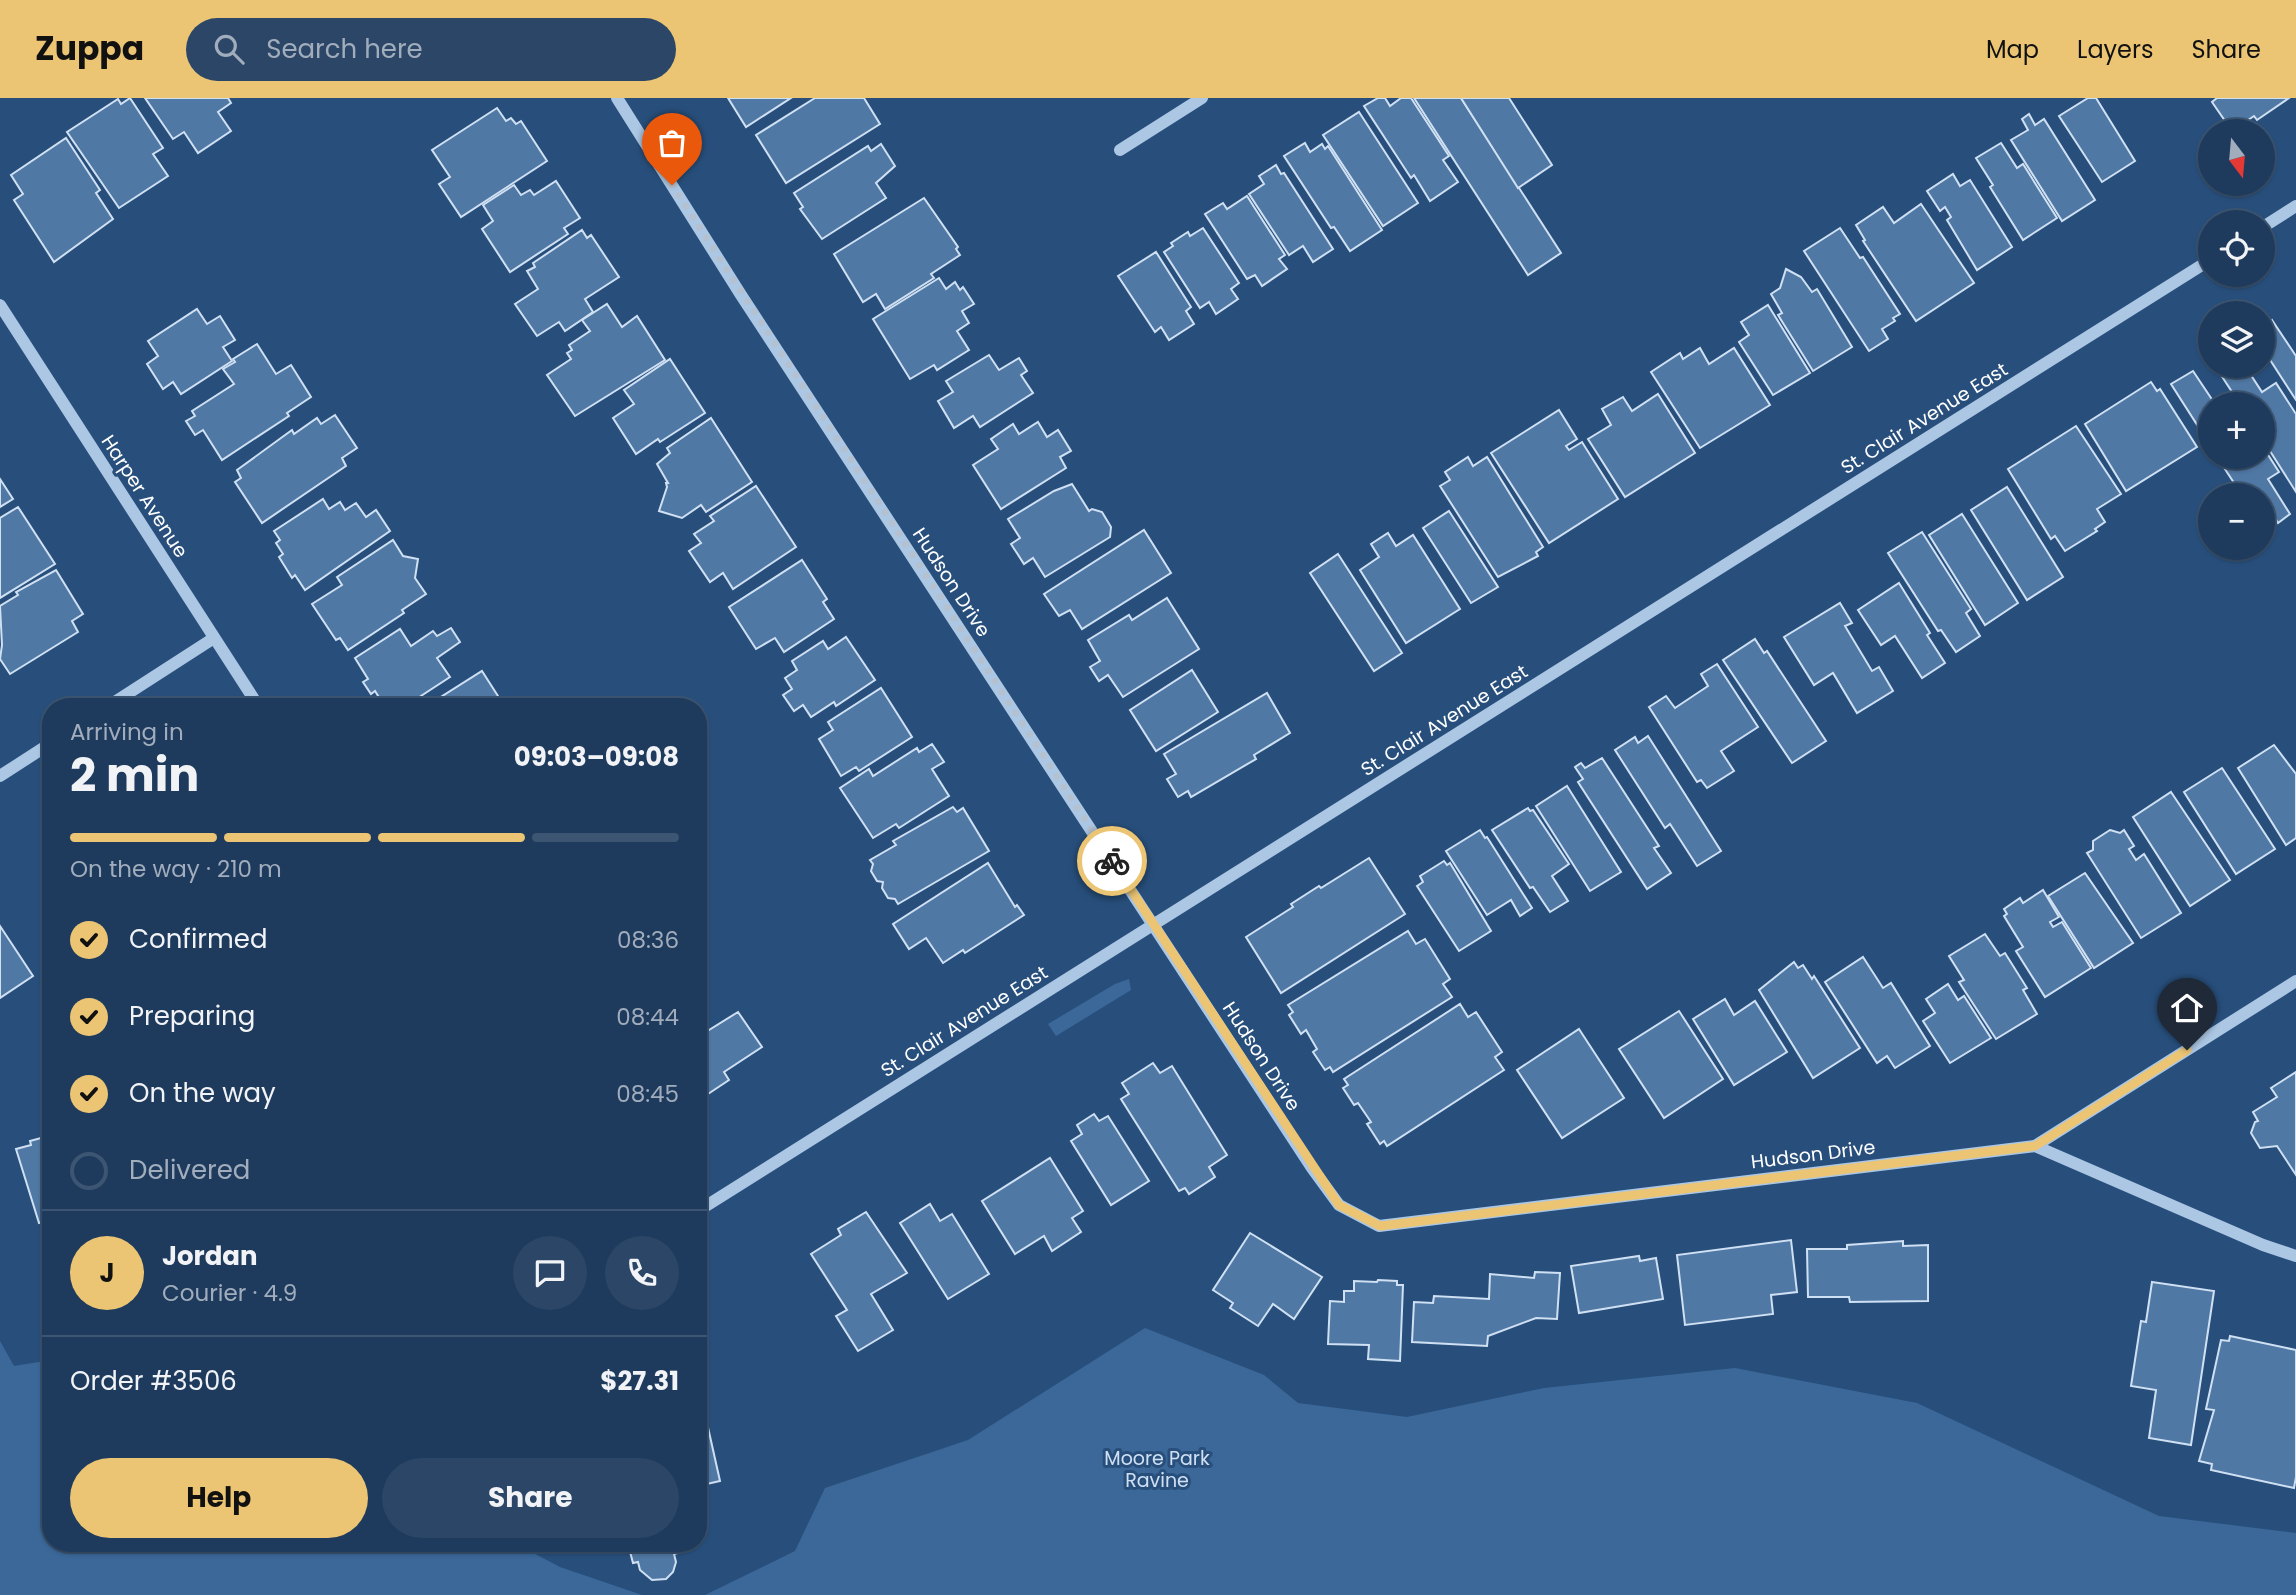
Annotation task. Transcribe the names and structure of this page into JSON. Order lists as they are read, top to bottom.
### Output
{
  "streets": {
    "street": ["St. Clair Avenue East", "Harper Avenue", "Hudson Drive"]
  },
  "crossings": [
    ["St. Clair Avenue East", "Hudson Drive"]
  ],
  "parks": ["Moore Park Ravine"],
  "north": "bottom",
  "page": {
    "header": "Zuppa",
    "search": "Search here",
    "nav": ["Map", "Layers", "Share"],
    "map_buttons": ["+", "−"],
    "heading": ["2 min", "Arriving in", "09:03–09:08"],
    "panel": [
      "Jordan",
      "Courier · 4.9",
      "Order #3506",
      "$27.31"
    ],
    "bar": "On the way · 210 m",
    "list": [
      ["Confirmed", "08:36"],
      ["Preparing", "08:44"],
      ["On the way", "08:45"],
      "Delivered"
    ],
    "round": "J",
    "buttons": ["Help", "Share"]
  }
}
